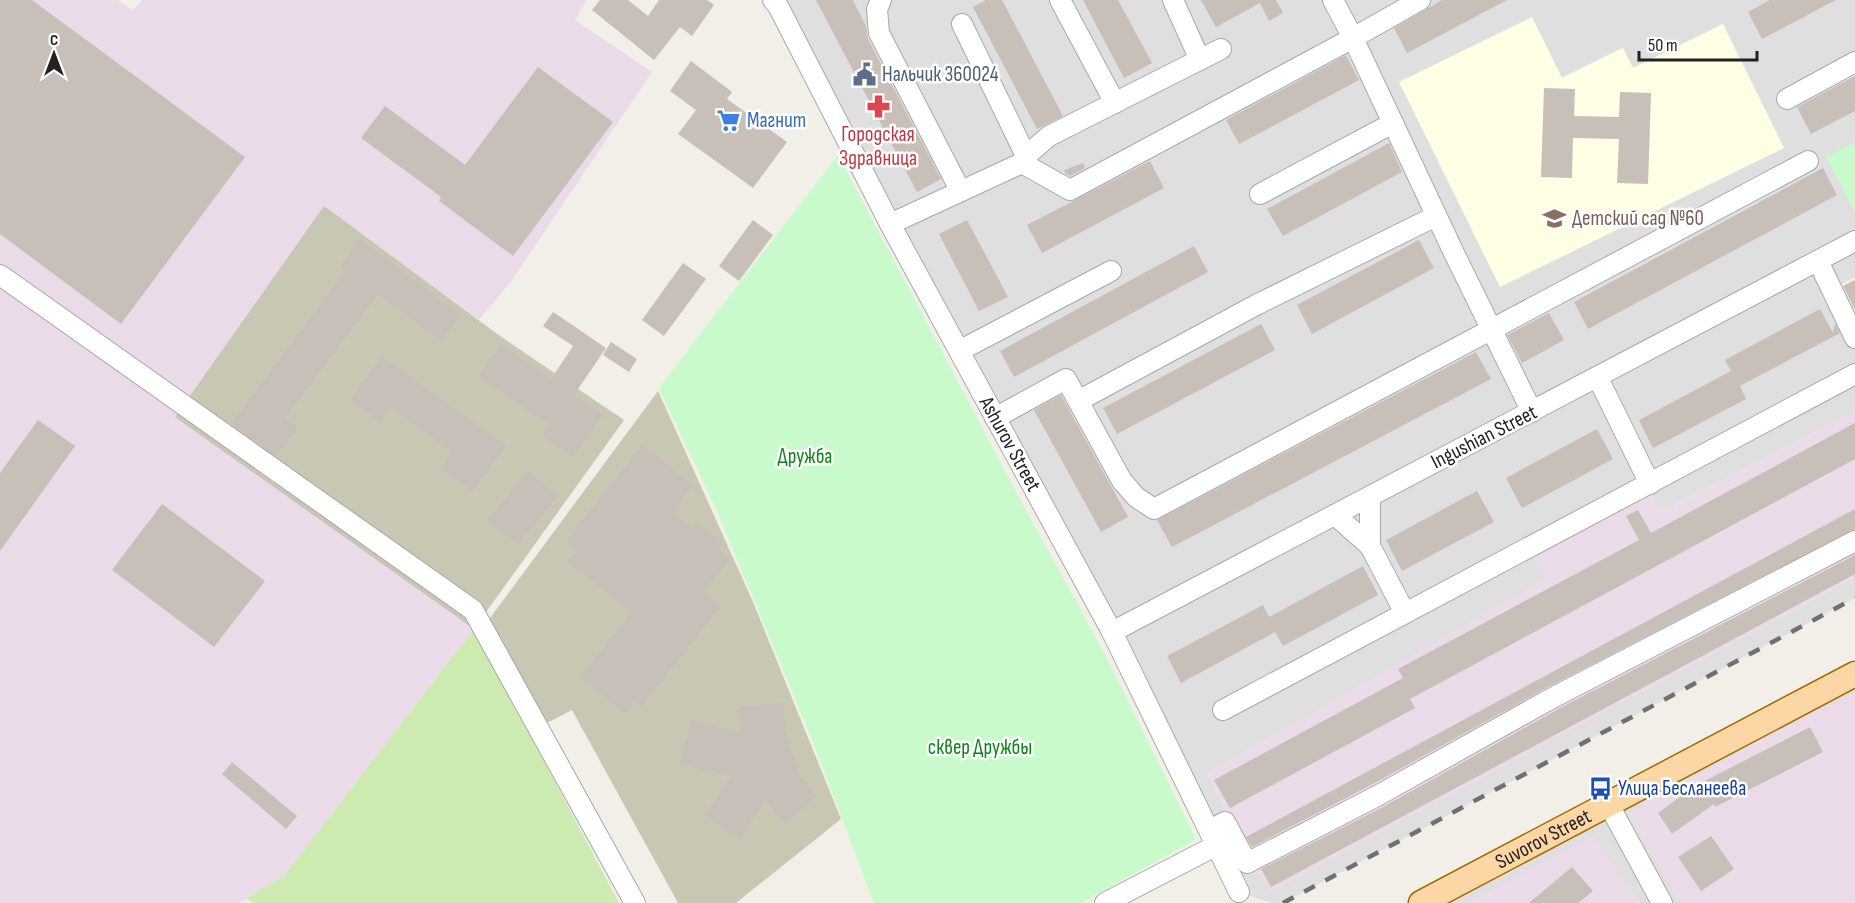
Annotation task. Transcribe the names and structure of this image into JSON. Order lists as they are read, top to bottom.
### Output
{
  "streets": {
    "main road": ["Suvorov Street"],
    "street": ["Ingushian Street", "Ashurov Street"]
  },
  "crossings": [
    ["Ingushian Street", "Ashurov Street"]
  ],
  "parks": ["Дружба", "сквер Дружбы"],
  "places": {
    "public building": ["Нальчик 360024"],
    "pharmacy": ["Городская Здравница"],
    "supermarket": ["Магнит"],
    "school or university": ["Детский сад №60"],
    "bus stop": ["Улица Бесланеева"]
  },
  "scale_bar": "50 m",
  "north": "top"
}
